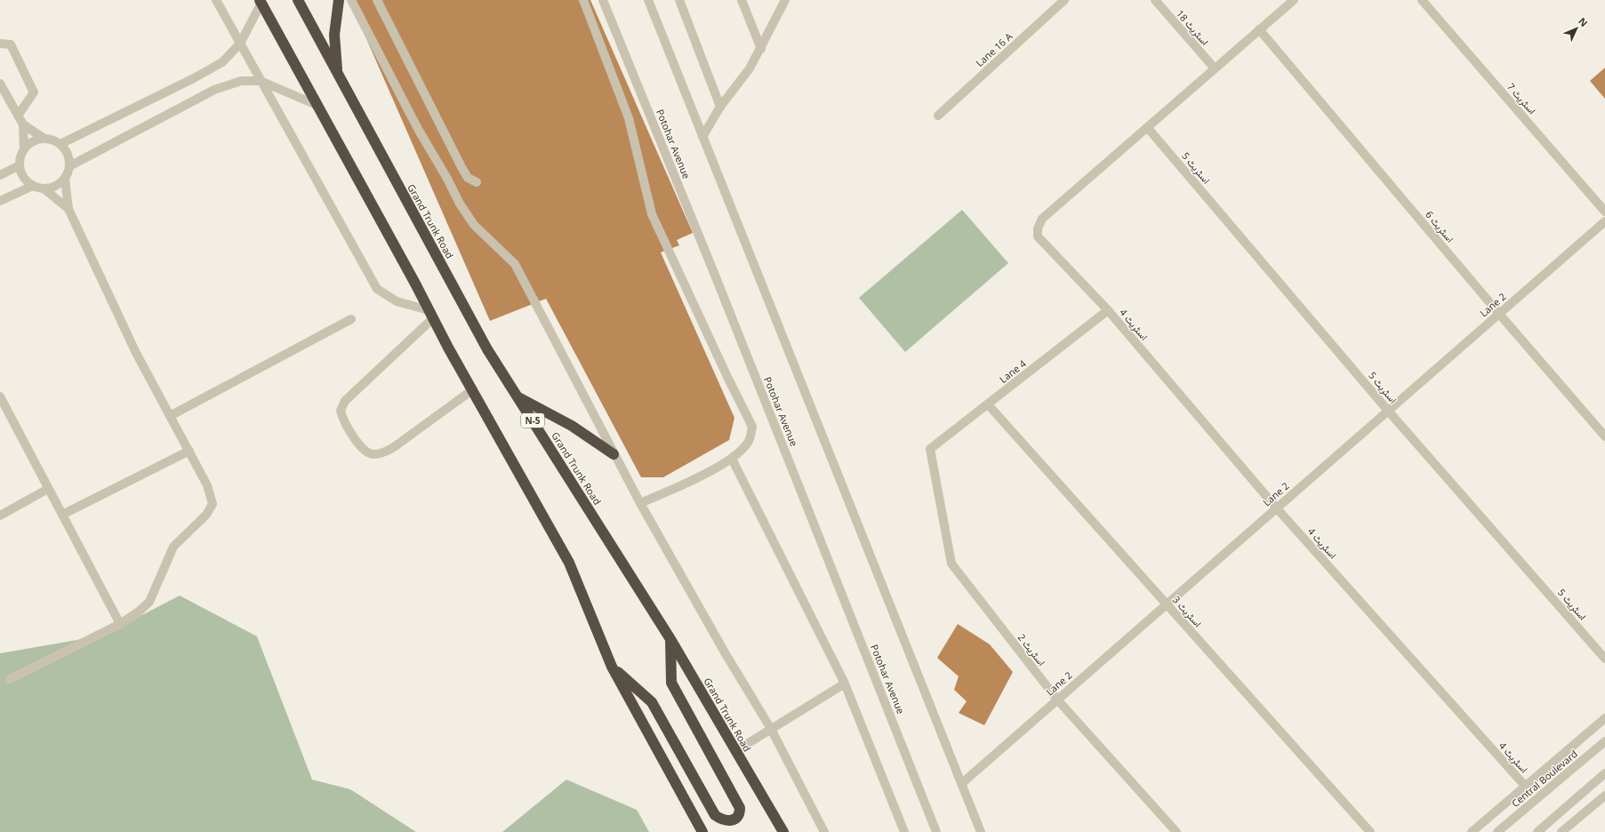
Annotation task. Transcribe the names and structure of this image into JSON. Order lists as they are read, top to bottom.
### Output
{
  "streets": {
    "highway": ["Grand Trunk Road", "N-5"],
    "street": [
      "اسٹریٹ 18",
      "Lane 16 A",
      "اسٹریٹ 7",
      "Potohar Avenue",
      "اسٹریٹ 5",
      "اسٹریٹ 6",
      "Lane 2",
      "اسٹریٹ 4",
      "Lane 4",
      "اسٹریٹ 3",
      "اسٹریٹ 2",
      "Central Boulevard"
    ]
  },
  "crossings": [
    ["اسٹریٹ 18", "اسٹریٹ 4"],
    ["اسٹریٹ 5", "Lane 2"],
    ["اسٹریٹ 5", "اسٹریٹ 4"],
    ["اسٹریٹ 6", "Lane 2"],
    ["اسٹریٹ 6", "اسٹریٹ 4"],
    ["Lane 2", "اسٹریٹ 4"],
    ["Lane 2", "اسٹریٹ 3"],
    ["Lane 2", "اسٹریٹ 2"],
    ["اسٹریٹ 4", "Lane 4"],
    ["Lane 4", "اسٹریٹ 3"],
    ["Lane 4", "اسٹریٹ 2"]
  ],
  "north": "top right"
}
